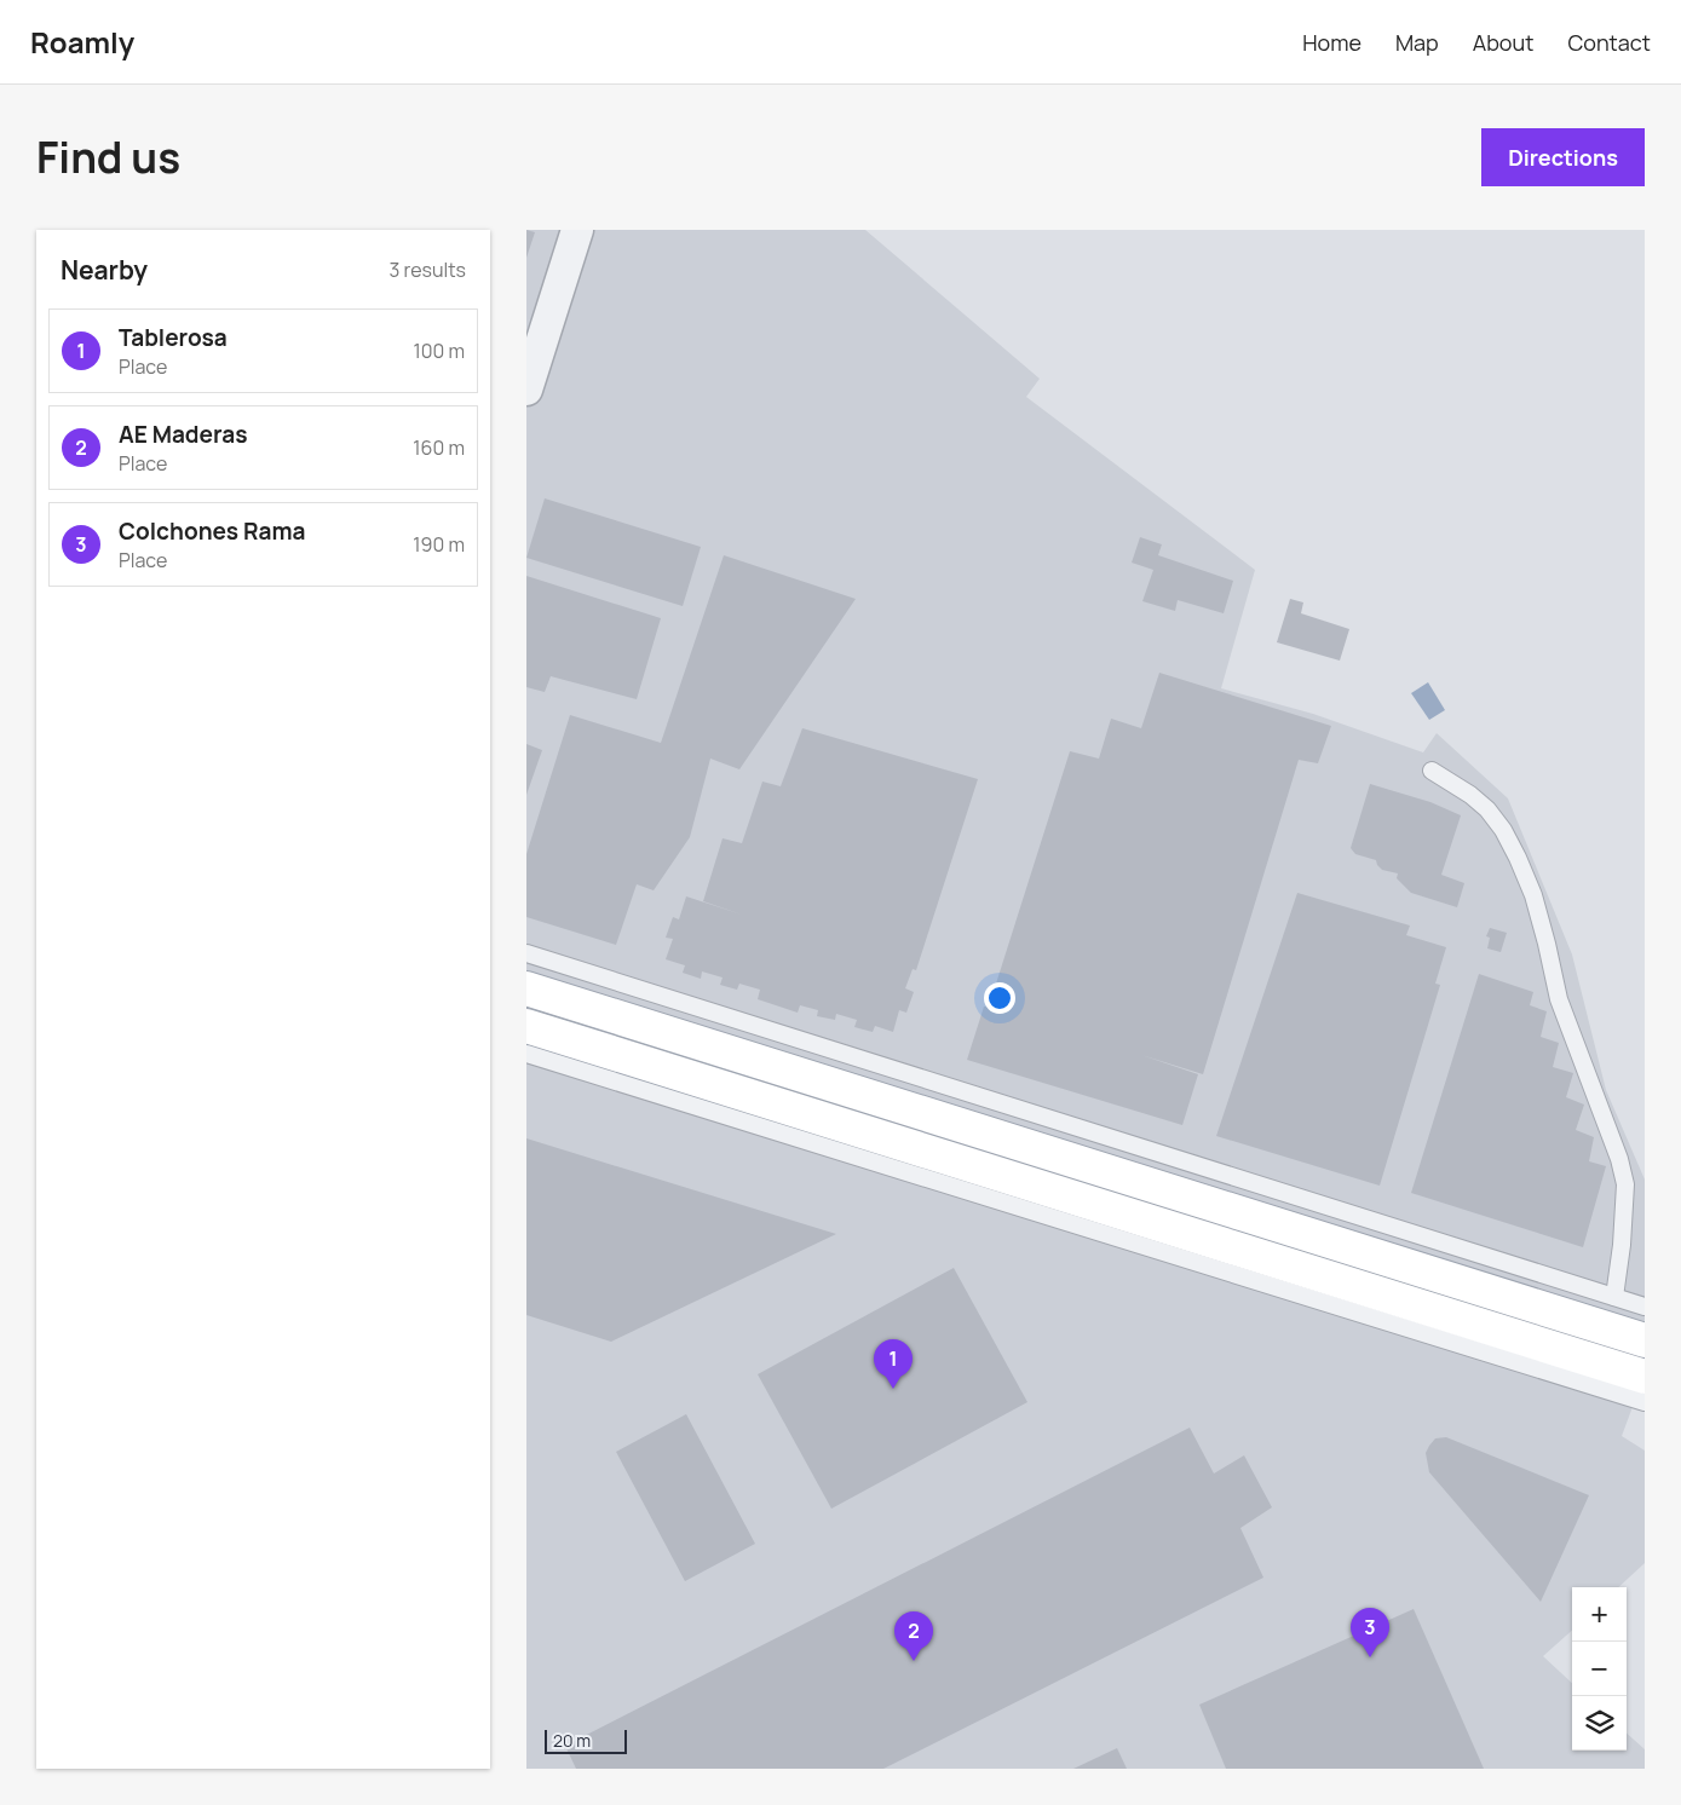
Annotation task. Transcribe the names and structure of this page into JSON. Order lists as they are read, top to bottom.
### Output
{
  "scale_bar": "20 m",
  "page": {
    "header": "Roamly",
    "nav": [
      "Home",
      "Map",
      "About",
      "Contact"
    ],
    "title": "Find us",
    "buttons": "Directions",
    "heading": ["Nearby", "3 results"],
    "list": [
      {
        "mark": "1",
        "name": "Tablerosa",
        "note": "Place",
        "value": "100 m"
      },
      {
        "mark": "2",
        "name": "AE Maderas",
        "note": "Place",
        "value": "160 m"
      },
      {
        "mark": "3",
        "name": "Colchones Rama",
        "note": "Place",
        "value": "190 m"
      }
    ],
    "pins": ["1", "3", "2"],
    "map_buttons": ["+", "−"],
    "scale": "20 m"
  }
}
